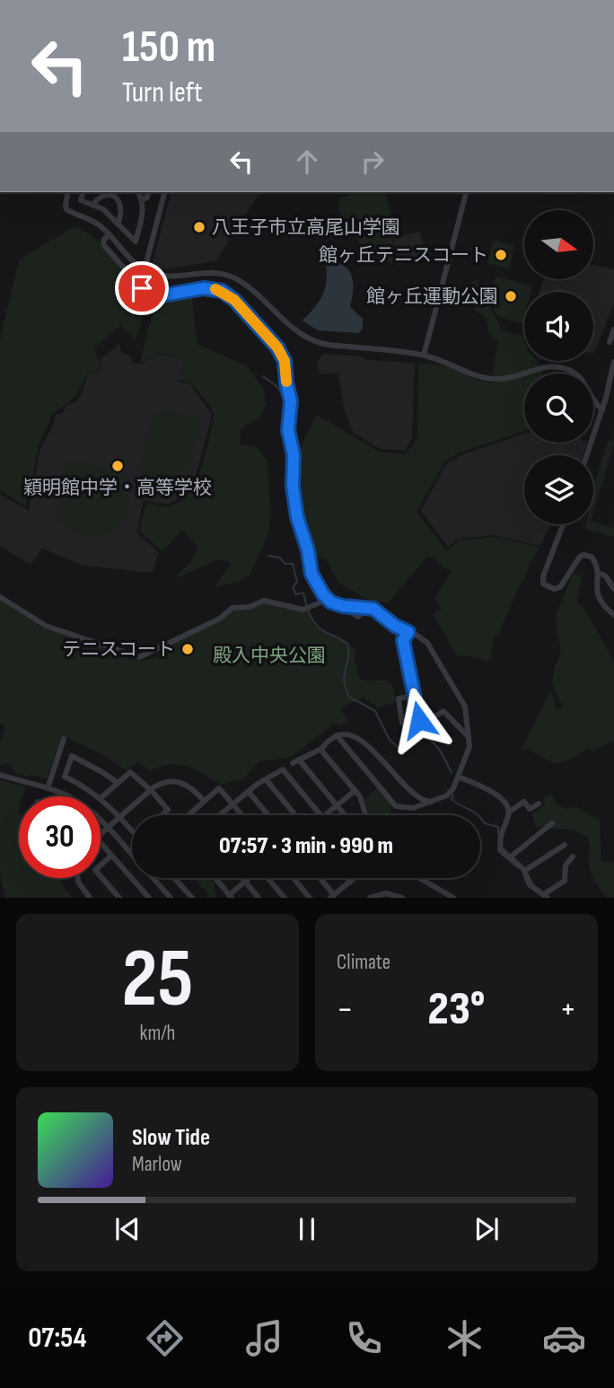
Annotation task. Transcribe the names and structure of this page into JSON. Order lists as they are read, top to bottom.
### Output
{
  "parks": ["殿入中央公園"],
  "places": [
    "八王子市立高尾山学園",
    "館ヶ丘テニスコート",
    "館ヶ丘運動公園",
    "穎明館中学・高等学校",
    "テニスコート"
  ],
  "north": "right",
  "page": {
    "turn": ["150 m", "Turn left"],
    "limit": "30",
    "trip": "07:57 · 3 min · 990 m",
    "tile": [
      ["25", "km/h"],
      "Climate"
    ],
    "heat": ["−", "23°", "+"],
    "song": ["Slow Tide", "Marlow"],
    "tabs": "07:54"
  }
}
